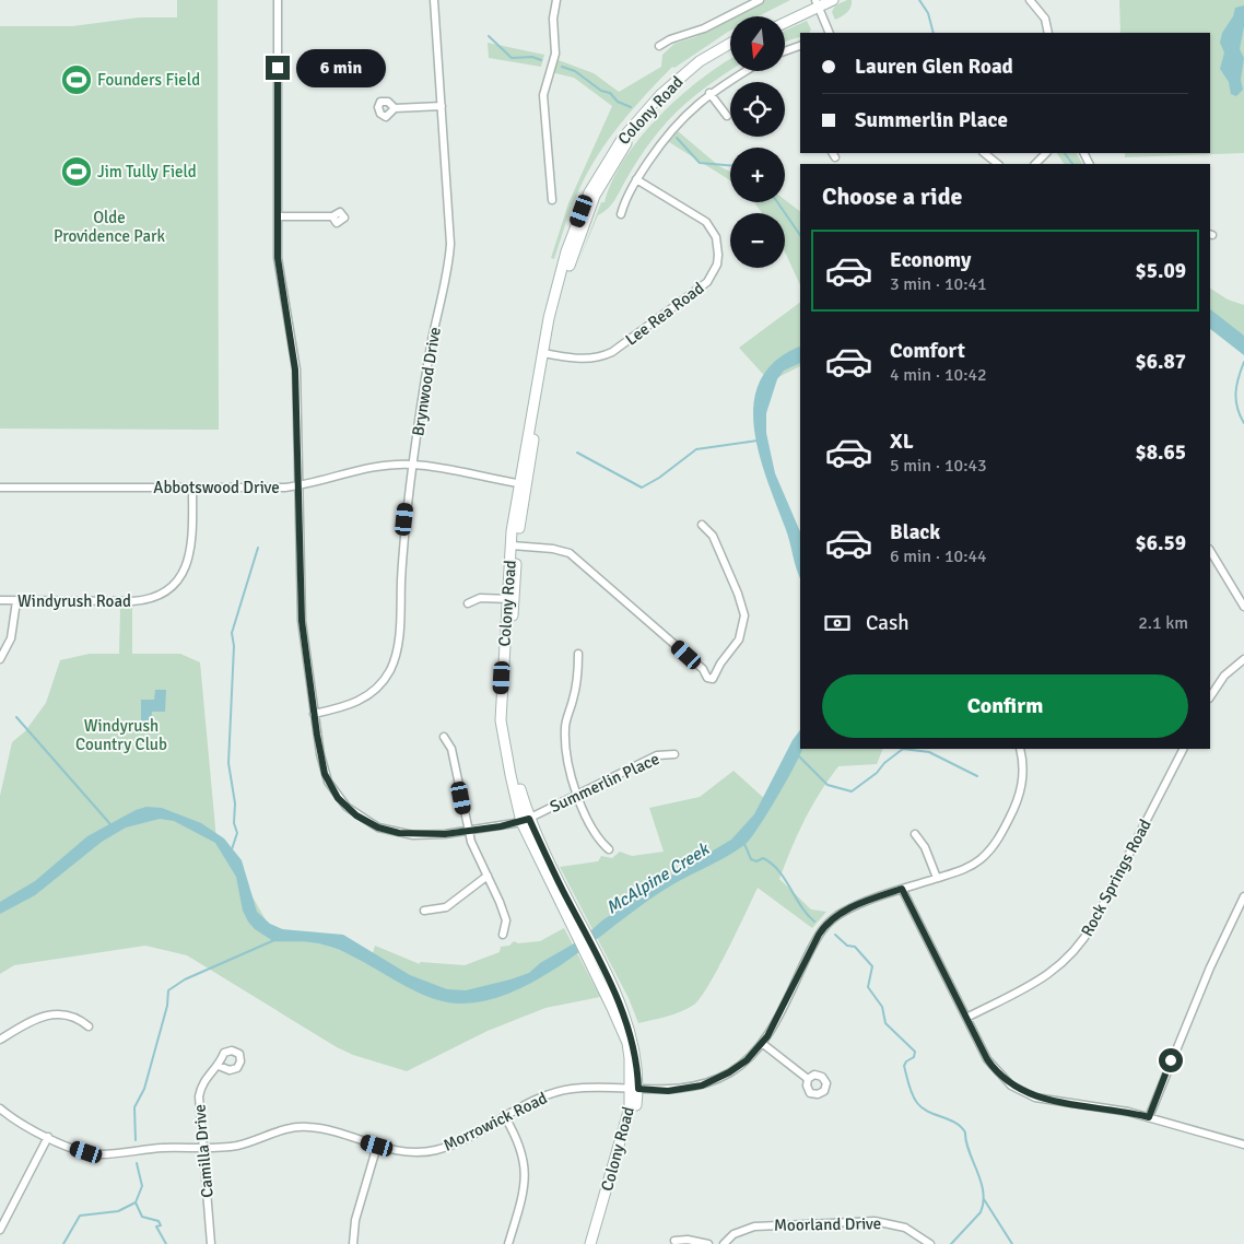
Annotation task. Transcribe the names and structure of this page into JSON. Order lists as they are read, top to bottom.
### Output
{
  "streets": {
    "main road": ["Colony Road"],
    "street": [
      "Lee Rea Road",
      "Brynwood Drive",
      "Abbotswood Drive",
      "Windyrush Road",
      "Summerlin Place",
      "Rock Springs Road",
      "Morrowick Road",
      "Camilla Drive",
      "Moorland Drive"
    ]
  },
  "crossings": [
    ["Colony Road", "Lee Rea Road"],
    ["Colony Road", "Abbotswood Drive"],
    ["Colony Road", "Summerlin Place"],
    ["Colony Road", "Morrowick Road"],
    ["Brynwood Drive", "Abbotswood Drive"],
    ["Brynwood Drive", "Summerlin Place"],
    ["Abbotswood Drive", "Windyrush Road"],
    ["Abbotswood Drive", "Summerlin Place"],
    ["Morrowick Road", "Camilla Drive"]
  ],
  "water": ["McAlpine Creek"],
  "parks": ["Olde Providence Park", "Windyrush Country Club"],
  "places": {
    "sports": ["Founders Field", "Jim Tully Field"]
  },
  "north": "bottom",
  "page": {
    "map_buttons": ["+", "−"],
    "banner": ["Lauren Glen Road", "Summerlin Place"],
    "bubble": "6 min",
    "heading": "Choose a ride",
    "list": [
      {
        "name": "Economy",
        "note": "3 min · 10:41",
        "value": "$5.09"
      },
      {
        "name": "Comfort",
        "note": "4 min · 10:42",
        "value": "$6.87"
      },
      {
        "name": "XL",
        "note": "5 min · 10:43",
        "value": "$8.65"
      },
      {
        "name": "Black",
        "note": "6 min · 10:44",
        "value": "$6.59"
      }
    ],
    "pay": ["Cash", "2.1 km"],
    "buttons": "Confirm"
  }
}
